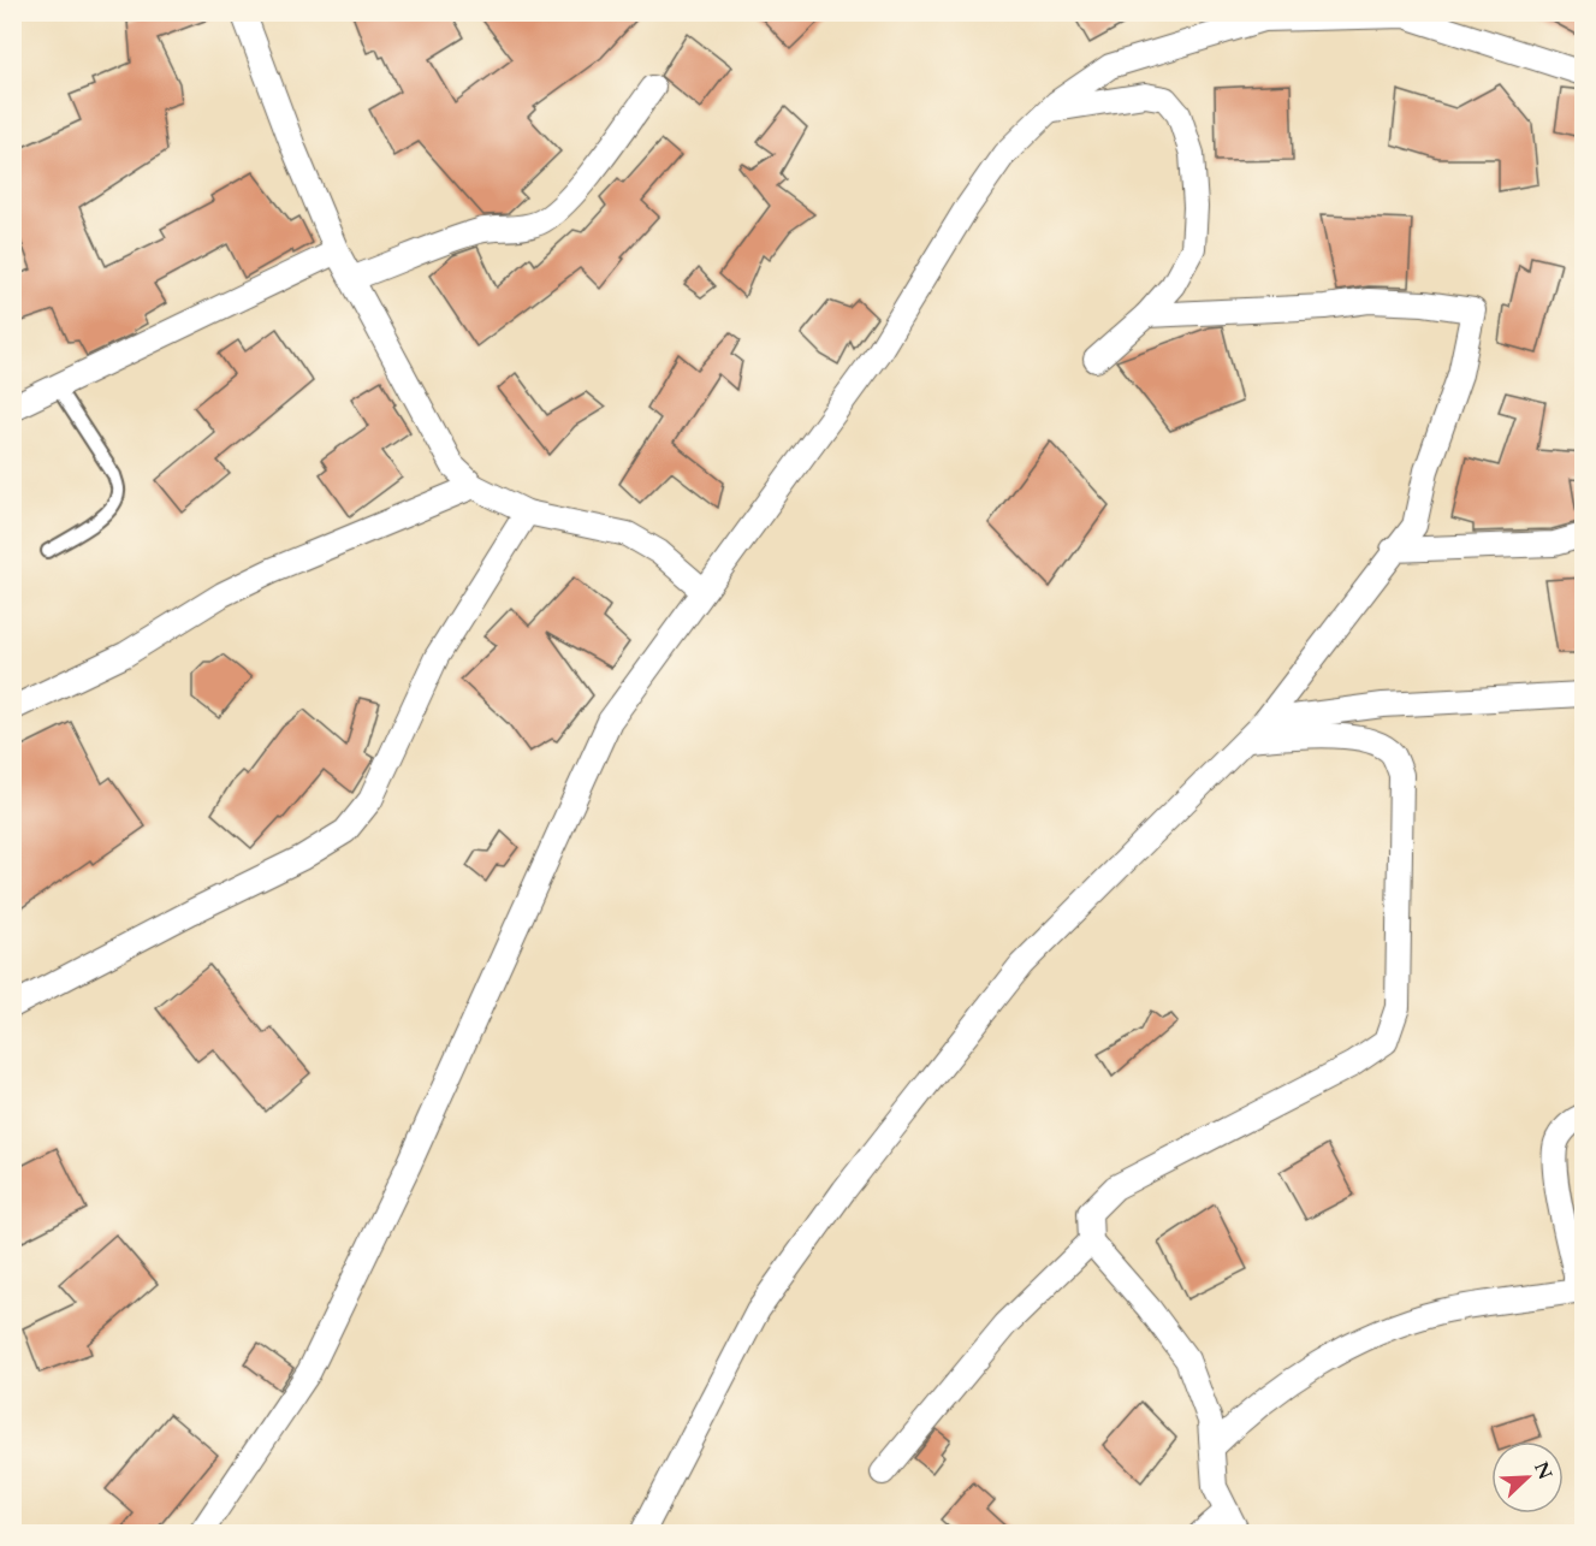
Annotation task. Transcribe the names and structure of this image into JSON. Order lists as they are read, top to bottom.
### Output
{
  "north": "top right"
}
